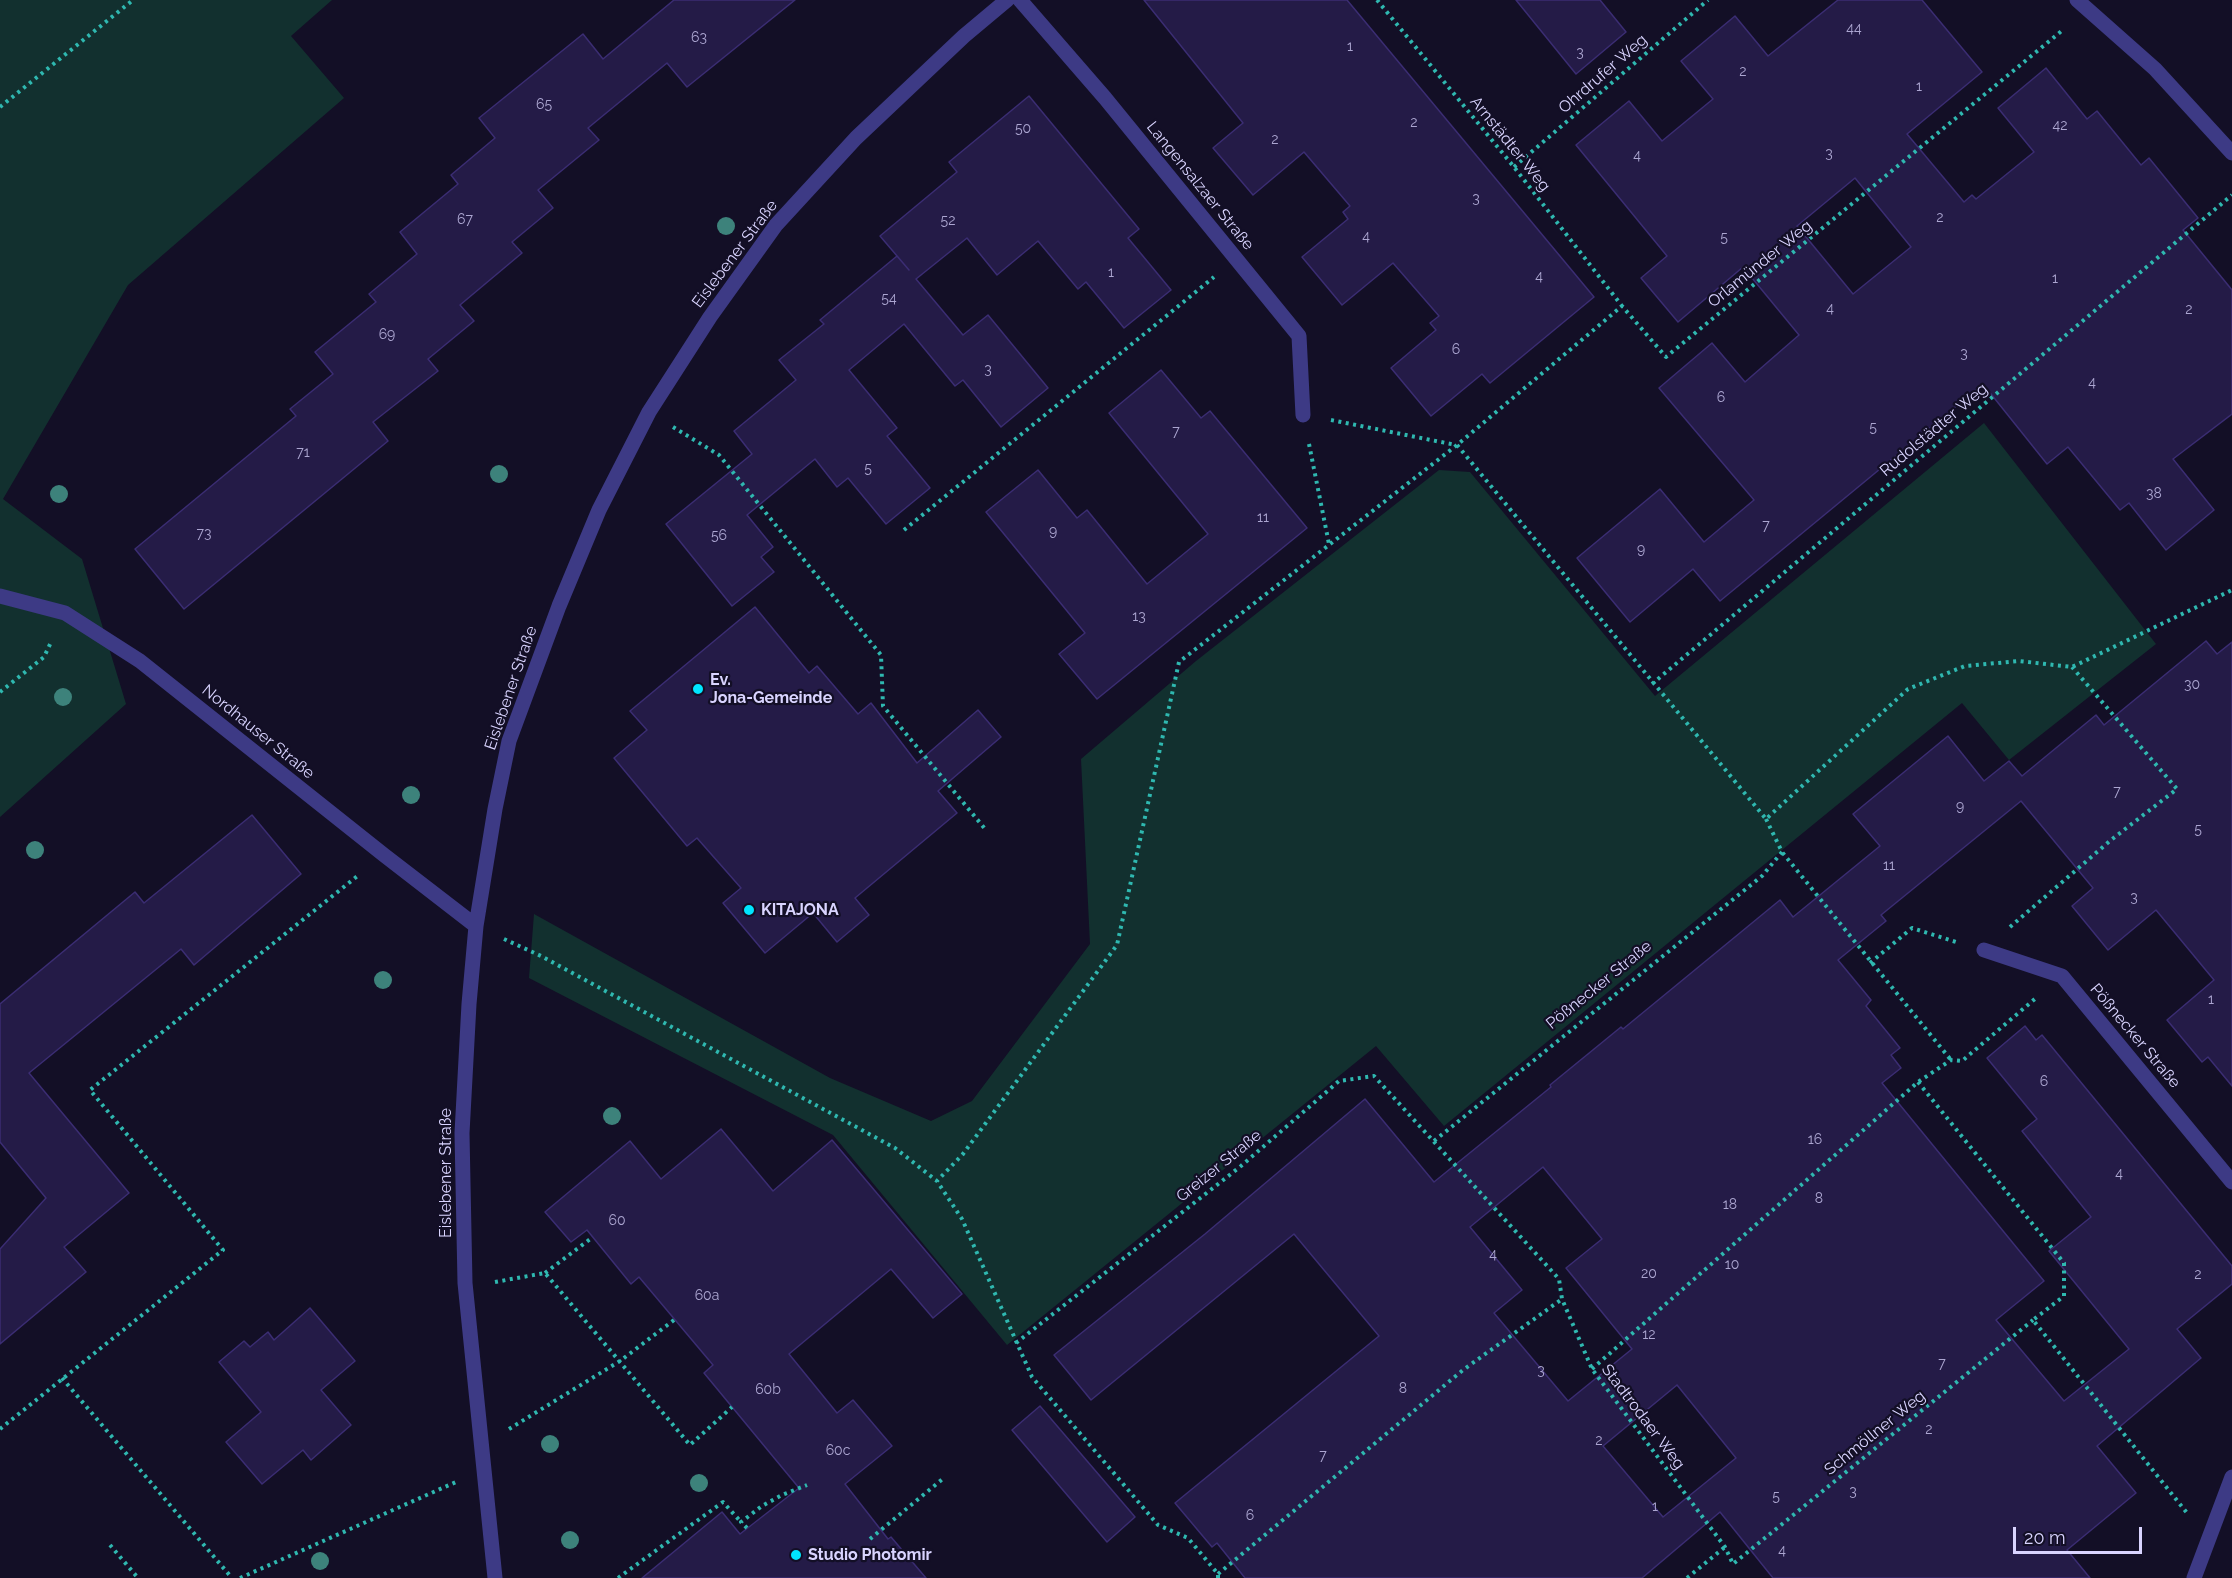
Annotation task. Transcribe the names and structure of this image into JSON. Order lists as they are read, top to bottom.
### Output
{
  "streets": {
    "street": [
      "Langensalzaer Straße",
      "Eislebener Straße",
      "Nordhauser Straße",
      "Pößnecker Straße"
    ],
    "path": [
      "Ohrdrufer Weg",
      "Arnstädter Weg",
      "Orlamünder Weg",
      "Rudolstädter Weg",
      "Greizer Straße",
      "Stadtrodaer Weg",
      "Schmöllner Weg"
    ]
  },
  "crossings": [
    ["Ohrdrufer Weg", "Arnstädter Weg"],
    ["Arnstädter Weg", "Orlamünder Weg"],
    ["Eislebener Straße", "Nordhauser Straße"],
    ["Pößnecker Straße", "Greizer Straße"],
    ["Pößnecker Straße", "Stadtrodaer Weg"],
    ["Greizer Straße", "Stadtrodaer Weg"],
    ["Stadtrodaer Weg", "Schmöllner Weg"]
  ],
  "places": ["Ev. Jona-Gemeinde", "KITAJONA", "Studio Photomir"],
  "house_numbers": [
    "44",
    "63",
    "1",
    "3",
    "2",
    "1",
    "65",
    "2",
    "42",
    "50",
    "2",
    "3",
    "4",
    "3",
    "2",
    "67",
    "52",
    "4",
    "5",
    "1",
    "4",
    "1",
    "54",
    "4",
    "2",
    "69",
    "6",
    "3",
    "3",
    "4",
    "6",
    "5",
    "7",
    "71",
    "5",
    "38",
    "11",
    "7",
    "9",
    "73",
    "56",
    "9",
    "13",
    "30",
    "7",
    "9",
    "5",
    "11",
    "3",
    "1",
    "6",
    "16",
    "4",
    "8",
    "18",
    "60",
    "4",
    "10",
    "20",
    "2",
    "60a",
    "12",
    "7",
    "3",
    "8",
    "60b",
    "2",
    "2",
    "60c",
    "7",
    "3",
    "5",
    "1",
    "6",
    "4"
  ],
  "scale_bar": "20 m"
}
